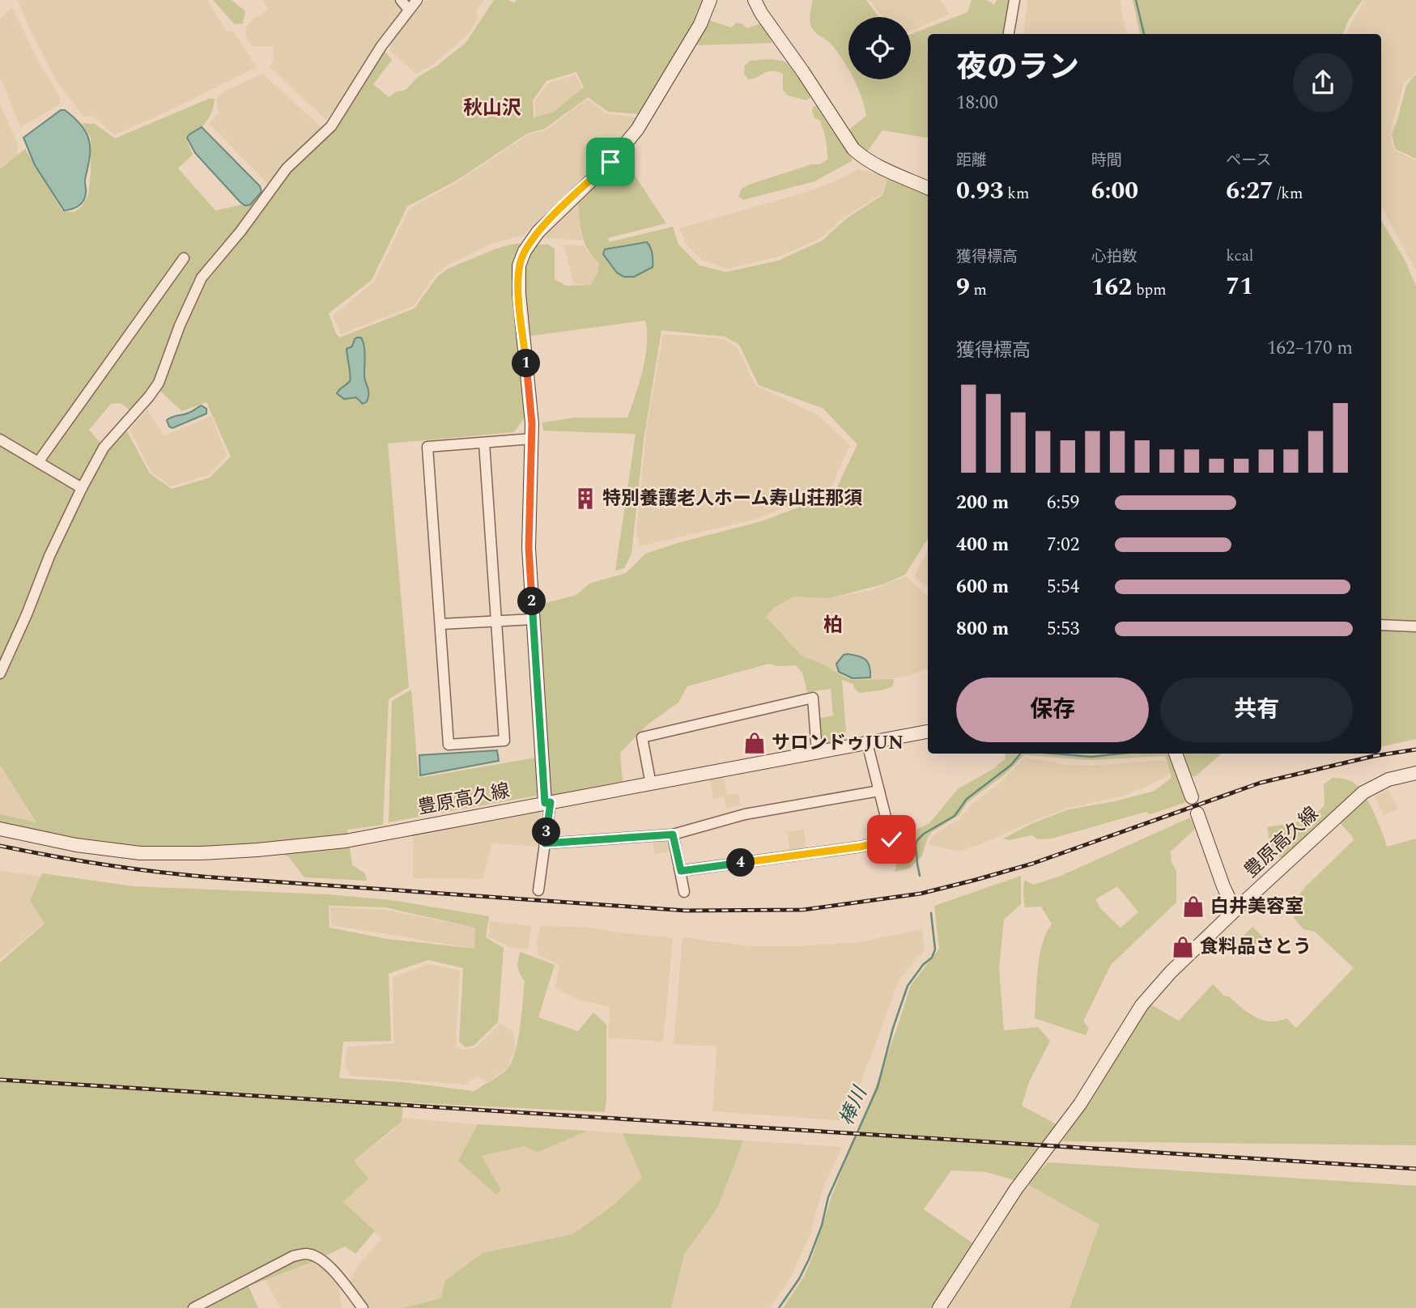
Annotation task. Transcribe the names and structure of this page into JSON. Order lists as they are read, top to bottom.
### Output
{
  "streets": {
    "street": ["豊原高久線"]
  },
  "districts": ["秋山沢", "柏"],
  "water": ["棒川"],
  "places": {
    "building": ["特別養護老人ホーム寿山荘那須"],
    "shop": ["サロンドゥJUN", "白井美容室", "食料品さとう"]
  },
  "page": {
    "heading": ["夜のラン", "18:00"],
    "stats": [
      ["距離", "0.93 km"],
      ["時間", "6:00"],
      ["ペース", "6:27 /km"],
      ["獲得標高", "9 m"],
      ["心拍数", "162 bpm"],
      ["kcal", "71"]
    ],
    "chart": ["獲得標高", "162–170 m"],
    "pins": [
      "1",
      "2",
      "3",
      "4"
    ],
    "list": [
      {
        "name": "200 m",
        "note": "6:59"
      },
      {
        "name": "400 m",
        "note": "7:02"
      },
      {
        "name": "600 m",
        "note": "5:54"
      },
      {
        "name": "800 m",
        "note": "5:53"
      }
    ],
    "buttons": ["保存", "共有"]
  }
}
